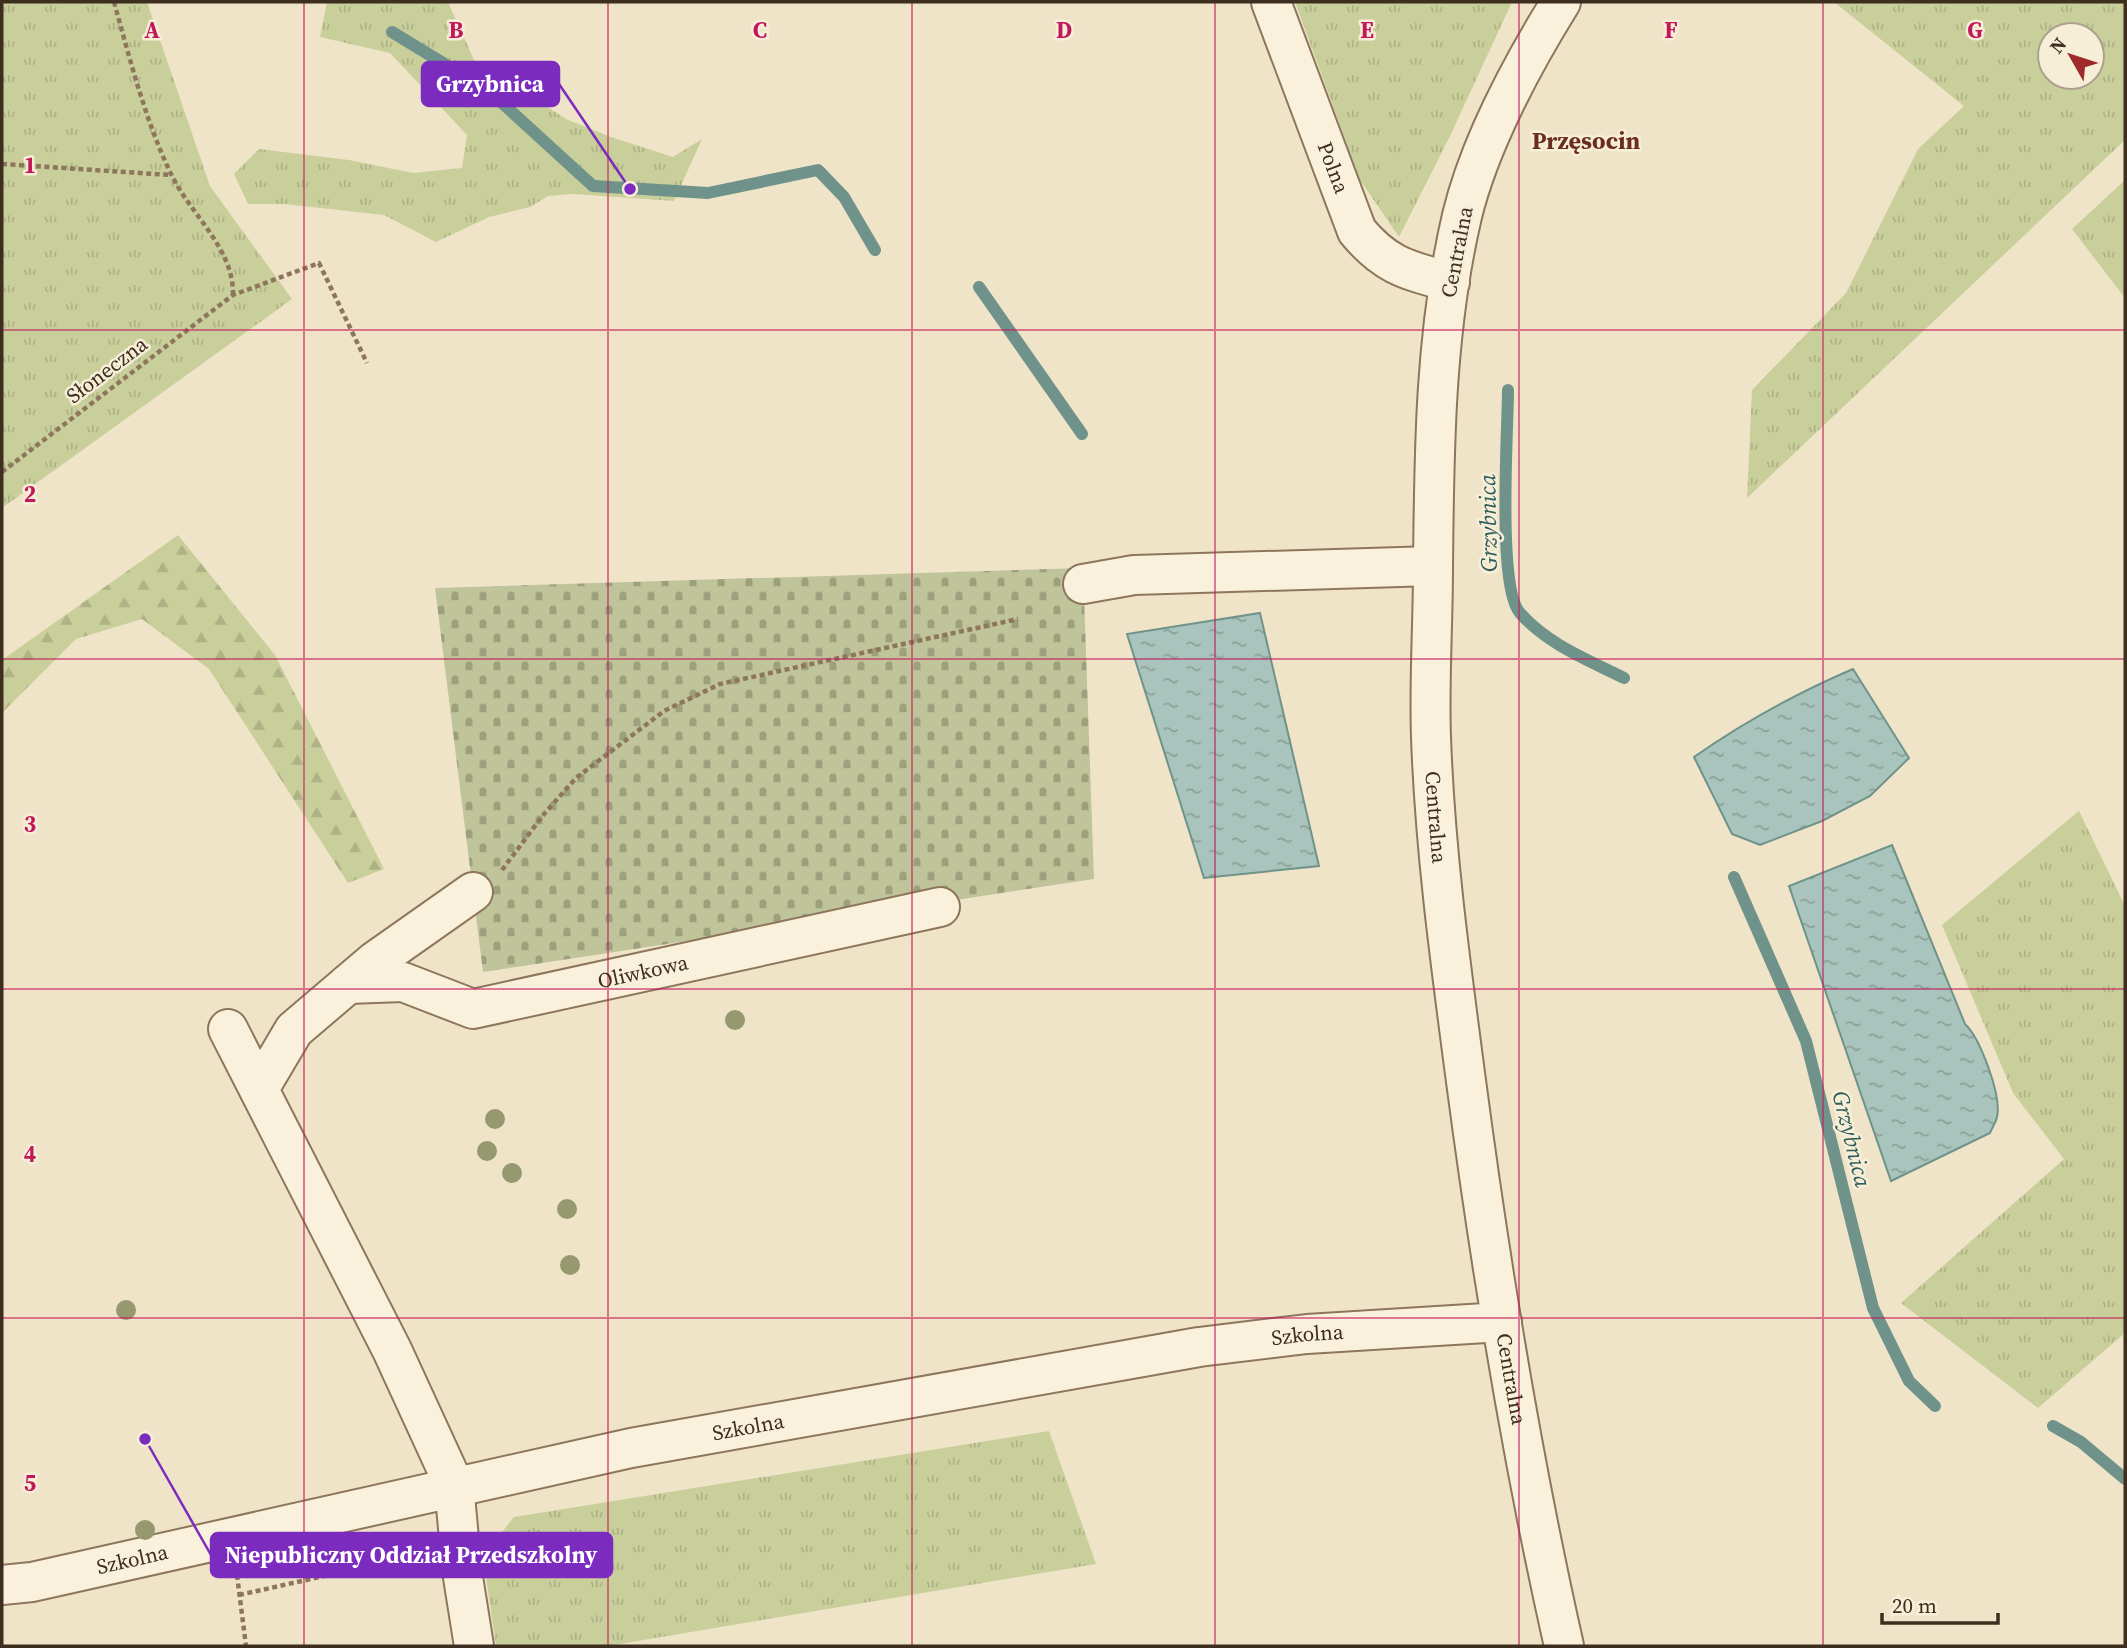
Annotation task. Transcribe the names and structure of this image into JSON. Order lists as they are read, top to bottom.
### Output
{
  "streets": {
    "street": [
      "Polna",
      "Centralna",
      "Oliwkowa",
      "Szkolna"
    ],
    "path": ["Słoneczna"]
  },
  "crossings": [
    ["Polna", "Centralna"],
    ["Centralna", "Szkolna"]
  ],
  "districts": ["Przęsocin"],
  "water": ["Grzybnica"],
  "places": ["Grzybnica", "Niepubliczny Oddział Przedszkolny"],
  "scale_bar": "20 m",
  "north": "top left",
  "grid": {
    "columns": [
      "A",
      "B",
      "C",
      "D",
      "E",
      "F",
      "G"
    ],
    "rows": [
      "1",
      "2",
      "3",
      "4",
      "5"
    ]
  }
}
